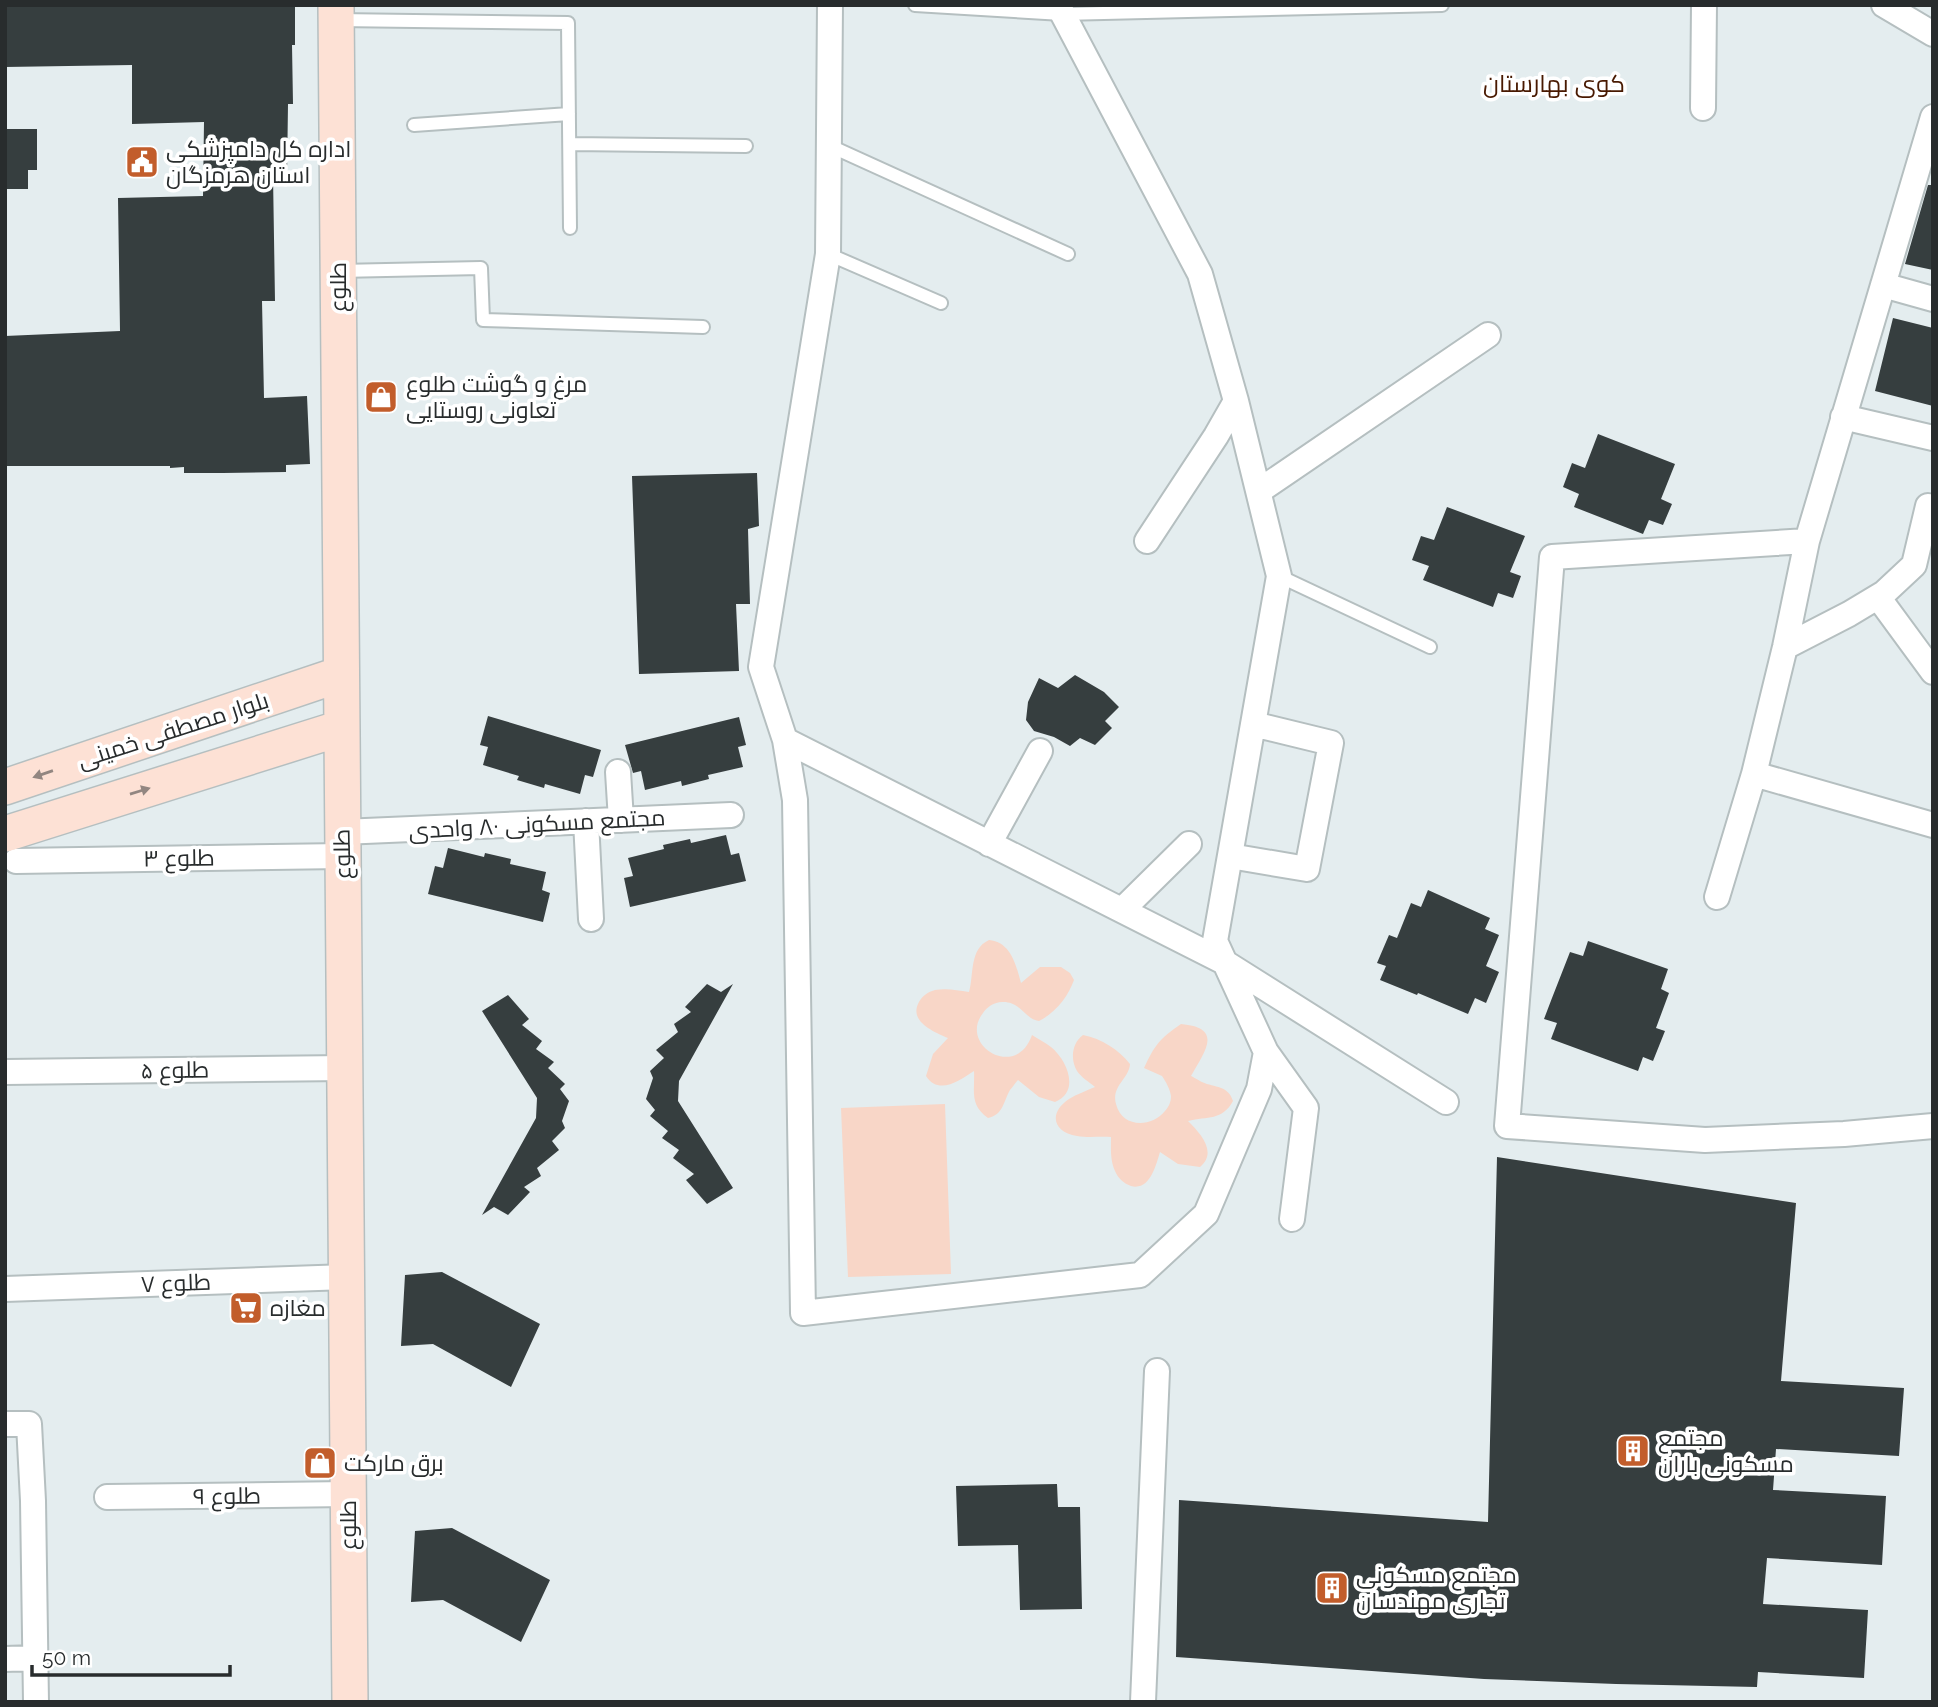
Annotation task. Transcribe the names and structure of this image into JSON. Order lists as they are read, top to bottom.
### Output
{
  "streets": {
    "street": [
      "طلوع",
      "بلوار مصطفی خمینی",
      "مجتمع مسکونی ۸۰ واحدی",
      "طلوع ۳",
      "طلوع ۵",
      "طلوع ۷",
      "طلوع ۹"
    ]
  },
  "crossings": [
    ["طلوع", "بلوار مصطفی خمینی"],
    ["طلوع", "مجتمع مسکونی ۸۰ واحدی"],
    ["طلوع", "طلوع ۳"],
    ["طلوع", "طلوع ۵"],
    ["طلوع", "طلوع ۷"],
    ["طلوع", "طلوع ۹"],
    ["بلوار مصطفی خمینی", "طلوع ۳"],
    ["مجتمع مسکونی ۸۰ واحدی", "طلوع ۳"]
  ],
  "districts": ["کوی بهارستان"],
  "places": {
    "public building": ["اداره کل دامپزشکی استان هرمزگان"],
    "shop": ["مرغ و گوشت طلوع تعاونی روستایی", "برق مارکت"],
    "supermarket": ["مغازه"],
    "building": ["مجتمع مسکونی باران", "مجتمع مسکونی تجاری مهندسان"]
  },
  "scale_bar": "50 m"
}
